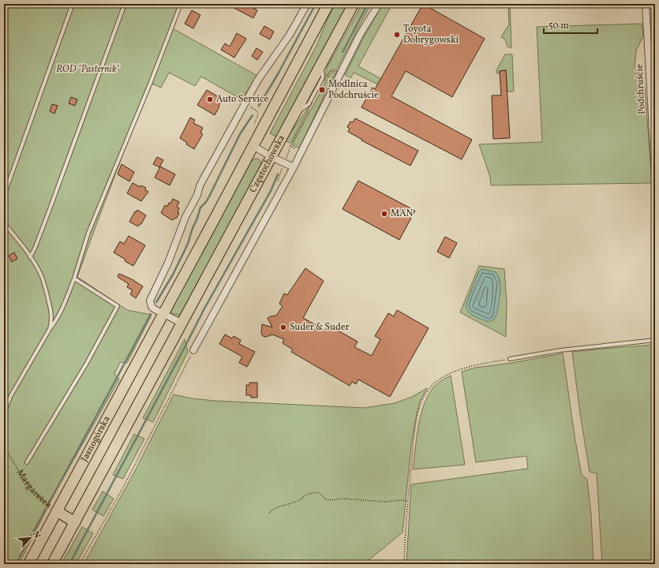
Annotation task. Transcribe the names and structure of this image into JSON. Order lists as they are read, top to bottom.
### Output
{
  "streets": {
    "main road": ["Częstochowska", "Jasnogórska", "Margaretek"],
    "street": ["Podchruście"]
  },
  "crossings": [
    ["Jasnogórska", "Margaretek"]
  ],
  "parks": ["ROD \"Pasternik\""],
  "places": {
    "other": [
      "Toyota Dobrygowski",
      "Auto Service",
      "MAN",
      "Suder & Suder"
    ],
    "transit": ["Modlnica Podchruście"]
  },
  "scale_bar": "50 m",
  "north": "top right"
}
